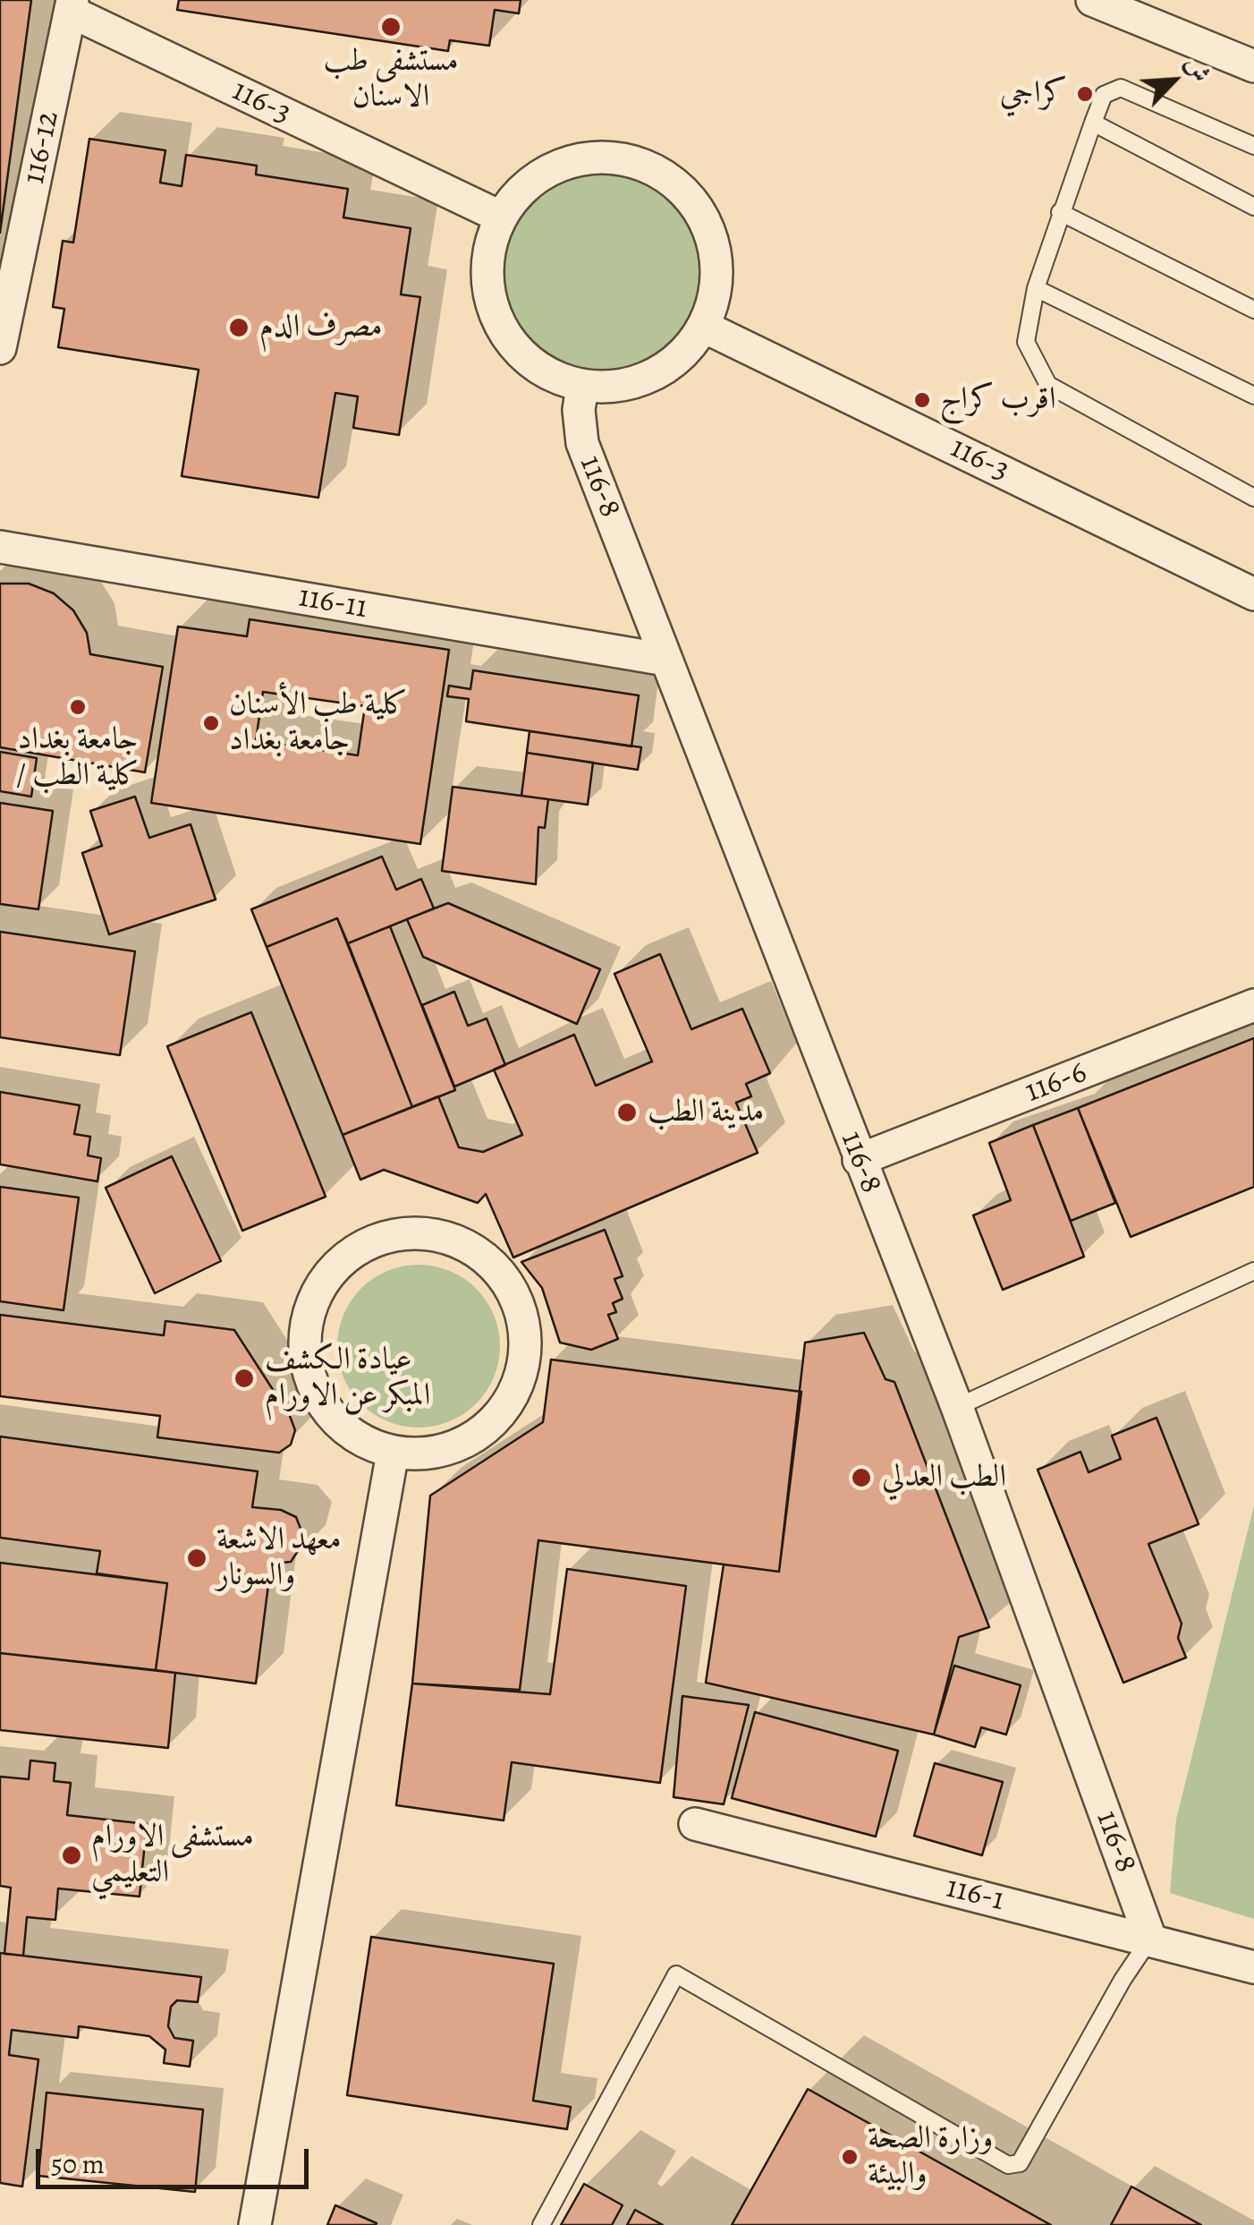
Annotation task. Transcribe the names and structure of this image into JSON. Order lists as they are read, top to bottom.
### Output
{
  "streets": {
    "street": [
      "116-3",
      "116-12",
      "116-8",
      "116-11",
      "116-6",
      "116-1"
    ]
  },
  "crossings": [
    ["116-3", "116-12"],
    ["116-3", "116-8"],
    ["116-8", "116-11"],
    ["116-8", "116-6"],
    ["116-8", "116-1"]
  ],
  "places": [
    "مستشفى طب الاسنان",
    "كراجي",
    "مصرف الدم",
    "اقرب كراج",
    "جامعة بغداد / كلية الطب",
    "كلية طب الأسنان جامعة بغداد",
    "مدينة الطب",
    "عيادة الكشف المبكر عن الاورام",
    "الطب العدلي",
    "معهد الاشعة والسونار",
    "مستشفى الاورام التعليمي",
    "وزارة الصحة والبيئة"
  ],
  "scale_bar": "50 m",
  "north": "top right"
}
